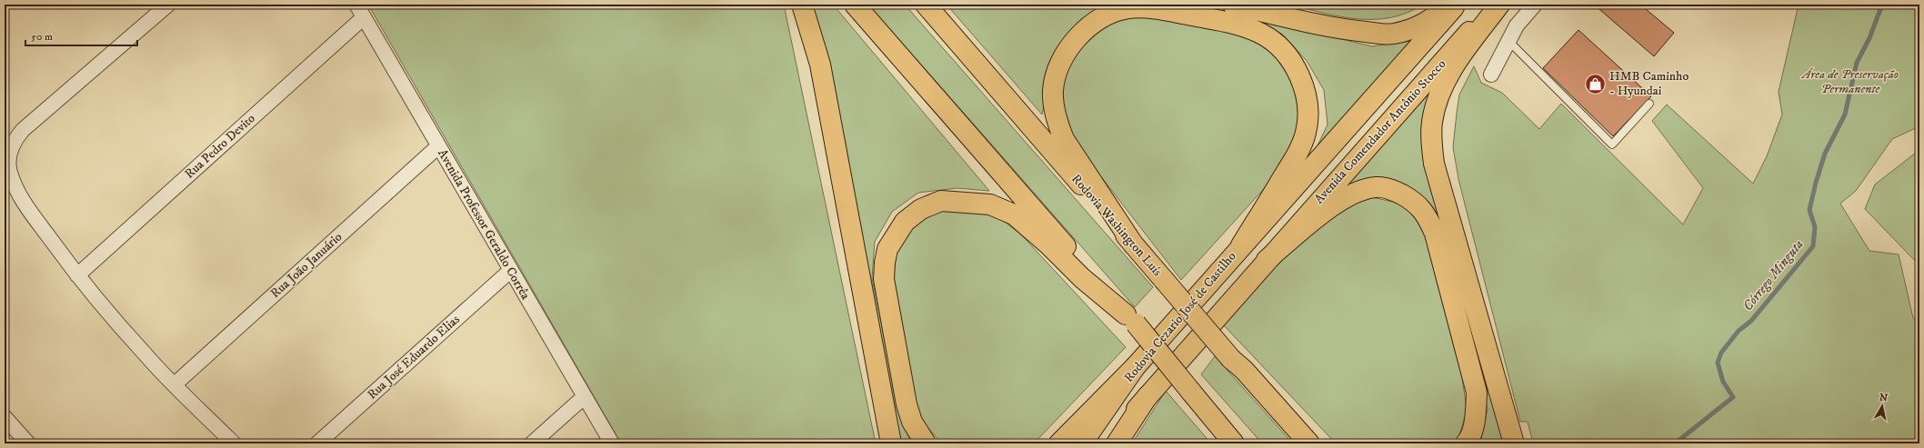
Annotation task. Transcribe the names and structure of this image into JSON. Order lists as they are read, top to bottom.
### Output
{
  "streets": {
    "main road": ["Avenida Comendador Antônio Stocco", "Rodovia Washington Luís", "Rodovia Cezario José de Castilho"],
    "street": [
      "Rua Pedro Devito",
      "Avenida Professor Geraldo Corrêa",
      "Rua João Januário",
      "Rua José Eduardo Elias"
    ]
  },
  "crossings": [
    ["Avenida Comendador Antônio Stocco", "Rodovia Cezario José de Castilho"],
    ["Rua Pedro Devito", "Avenida Professor Geraldo Corrêa"],
    ["Avenida Professor Geraldo Corrêa", "Rua João Januário"],
    ["Avenida Professor Geraldo Corrêa", "Rua José Eduardo Elias"]
  ],
  "water": ["Córrego Minguta"],
  "parks": ["Área de Preservação Permanente"],
  "places": {
    "shop": ["HMB Caminho - Hyundai"]
  },
  "scale_bar": "50 m",
  "north": "top"
}
